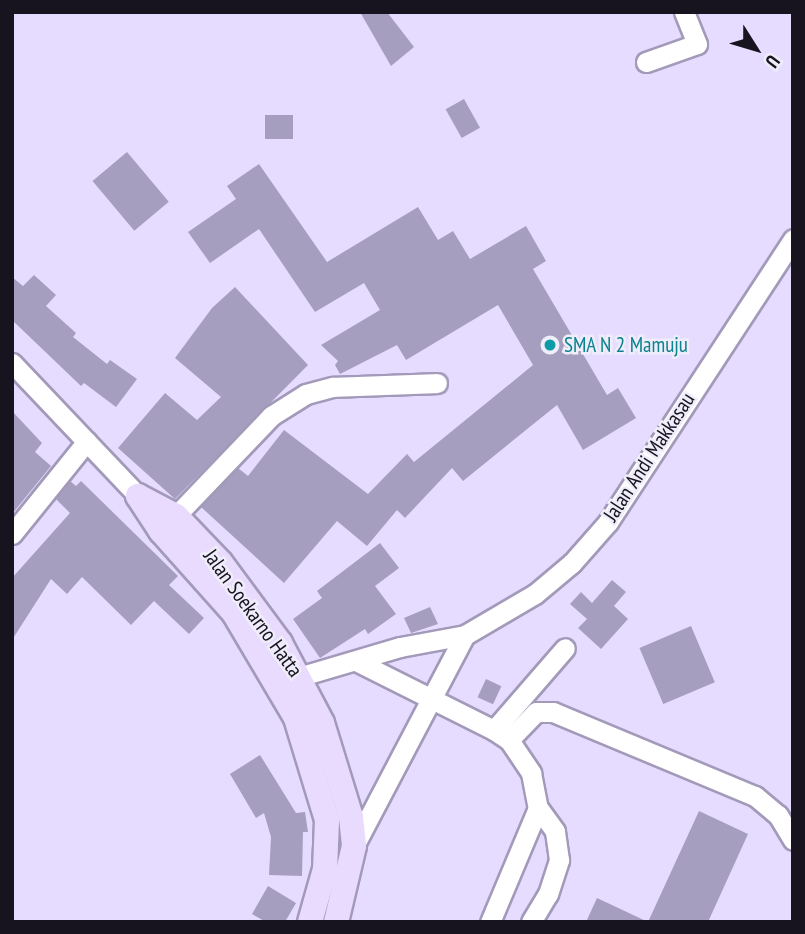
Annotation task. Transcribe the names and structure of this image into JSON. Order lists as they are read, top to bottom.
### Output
{
  "streets": {
    "main road": ["Jalan Soekarno Hatta"],
    "street": ["Jalan Andi Makkasau"]
  },
  "places": ["SMA N 2 Mamuju"],
  "north": "bottom right"
}
